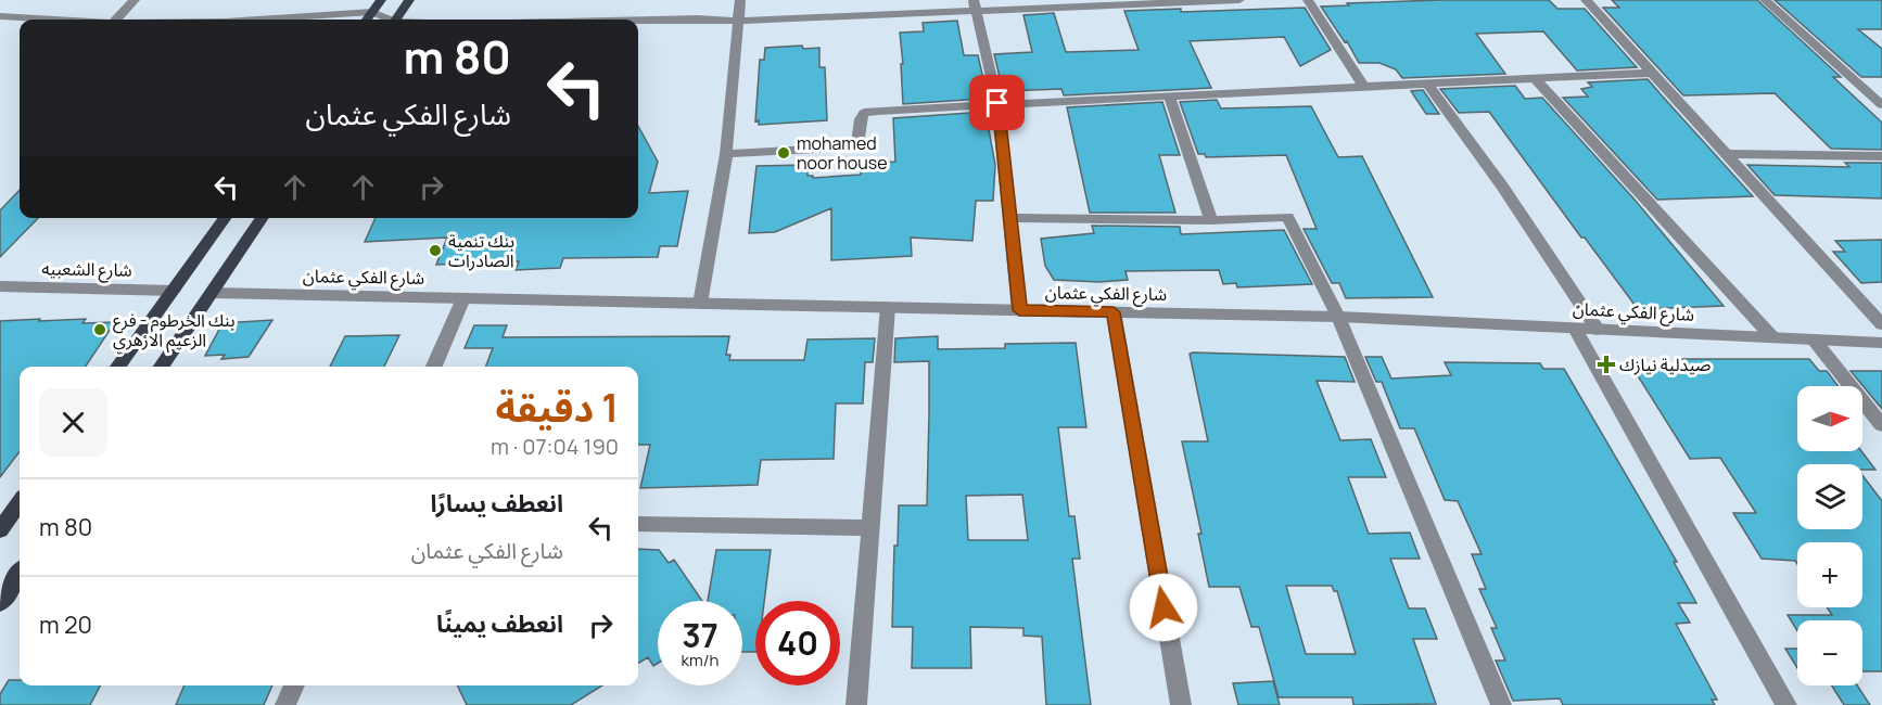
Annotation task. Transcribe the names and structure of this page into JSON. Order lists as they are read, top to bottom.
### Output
{
  "streets": {
    "street": ["شارع الشعبيه", "شارع الفكي عثمان"]
  },
  "places": {
    "other": ["mohamed noor house", "بنك تنمية الصادرات", "بنك الخرطوم - فرع الزعيم الازهري"],
    "health": ["صيدلية نيازك"]
  },
  "north": "right",
  "page": {
    "turn": ["80 m", "شارع الفكي عثمان"],
    "heading": ["1 دقيقة", "190 m · 07:04"],
    "map_buttons": ["+", "−"],
    "list": [
      {
        "name": "انعطف يسارًا",
        "note": "شارع الفكي عثمان",
        "value": "80 m"
      },
      {
        "name": "انعطف يمينًا",
        "value": "20 m"
      }
    ],
    "speed": "37 km/h",
    "limit": "40"
  }
}
